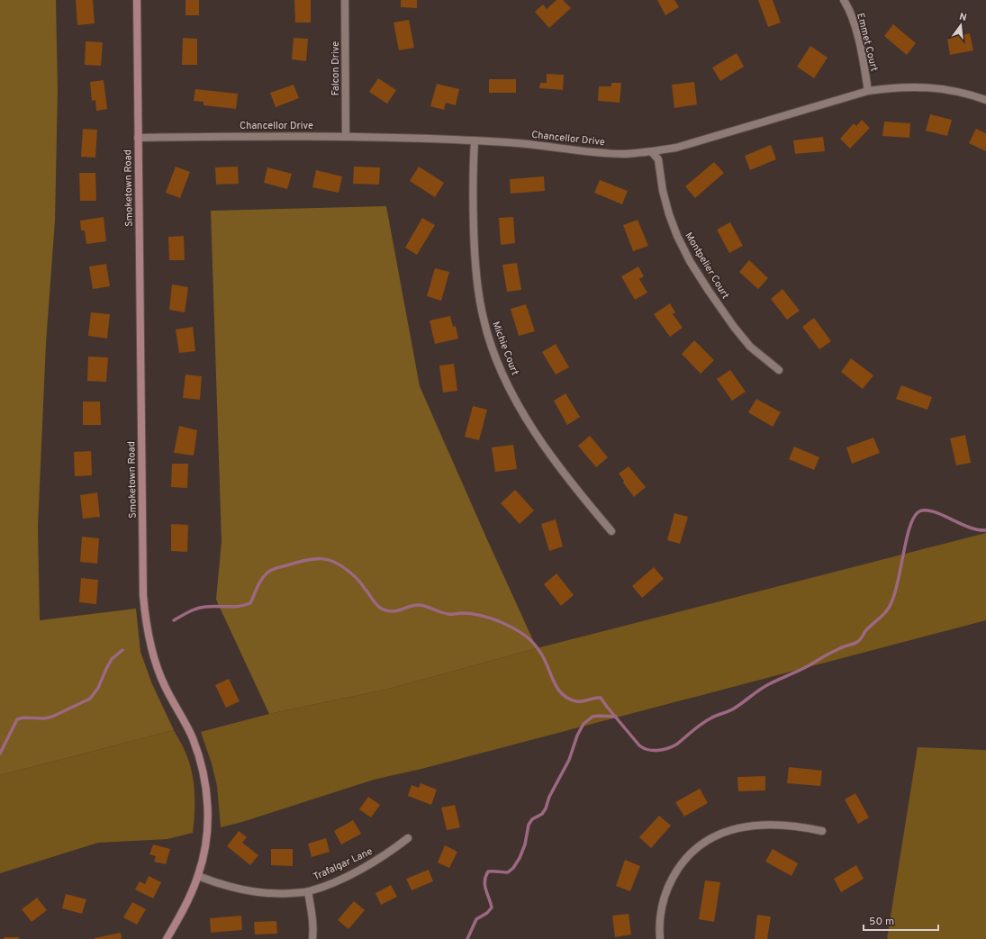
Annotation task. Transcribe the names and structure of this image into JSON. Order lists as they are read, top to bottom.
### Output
{
  "streets": {
    "main road": ["Smoketown Road"],
    "street": [
      "Emmet Court",
      "Falcon Drive",
      "Chancellor Drive",
      "Montpelier Court",
      "Michie Court",
      "Trafalgar Lane"
    ]
  },
  "crossings": [
    ["Emmet Court", "Chancellor Drive"],
    ["Falcon Drive", "Chancellor Drive"],
    ["Chancellor Drive", "Smoketown Road"],
    ["Chancellor Drive", "Montpelier Court"],
    ["Chancellor Drive", "Michie Court"],
    ["Smoketown Road", "Trafalgar Lane"]
  ],
  "scale_bar": "50 m",
  "north": "top"
}
